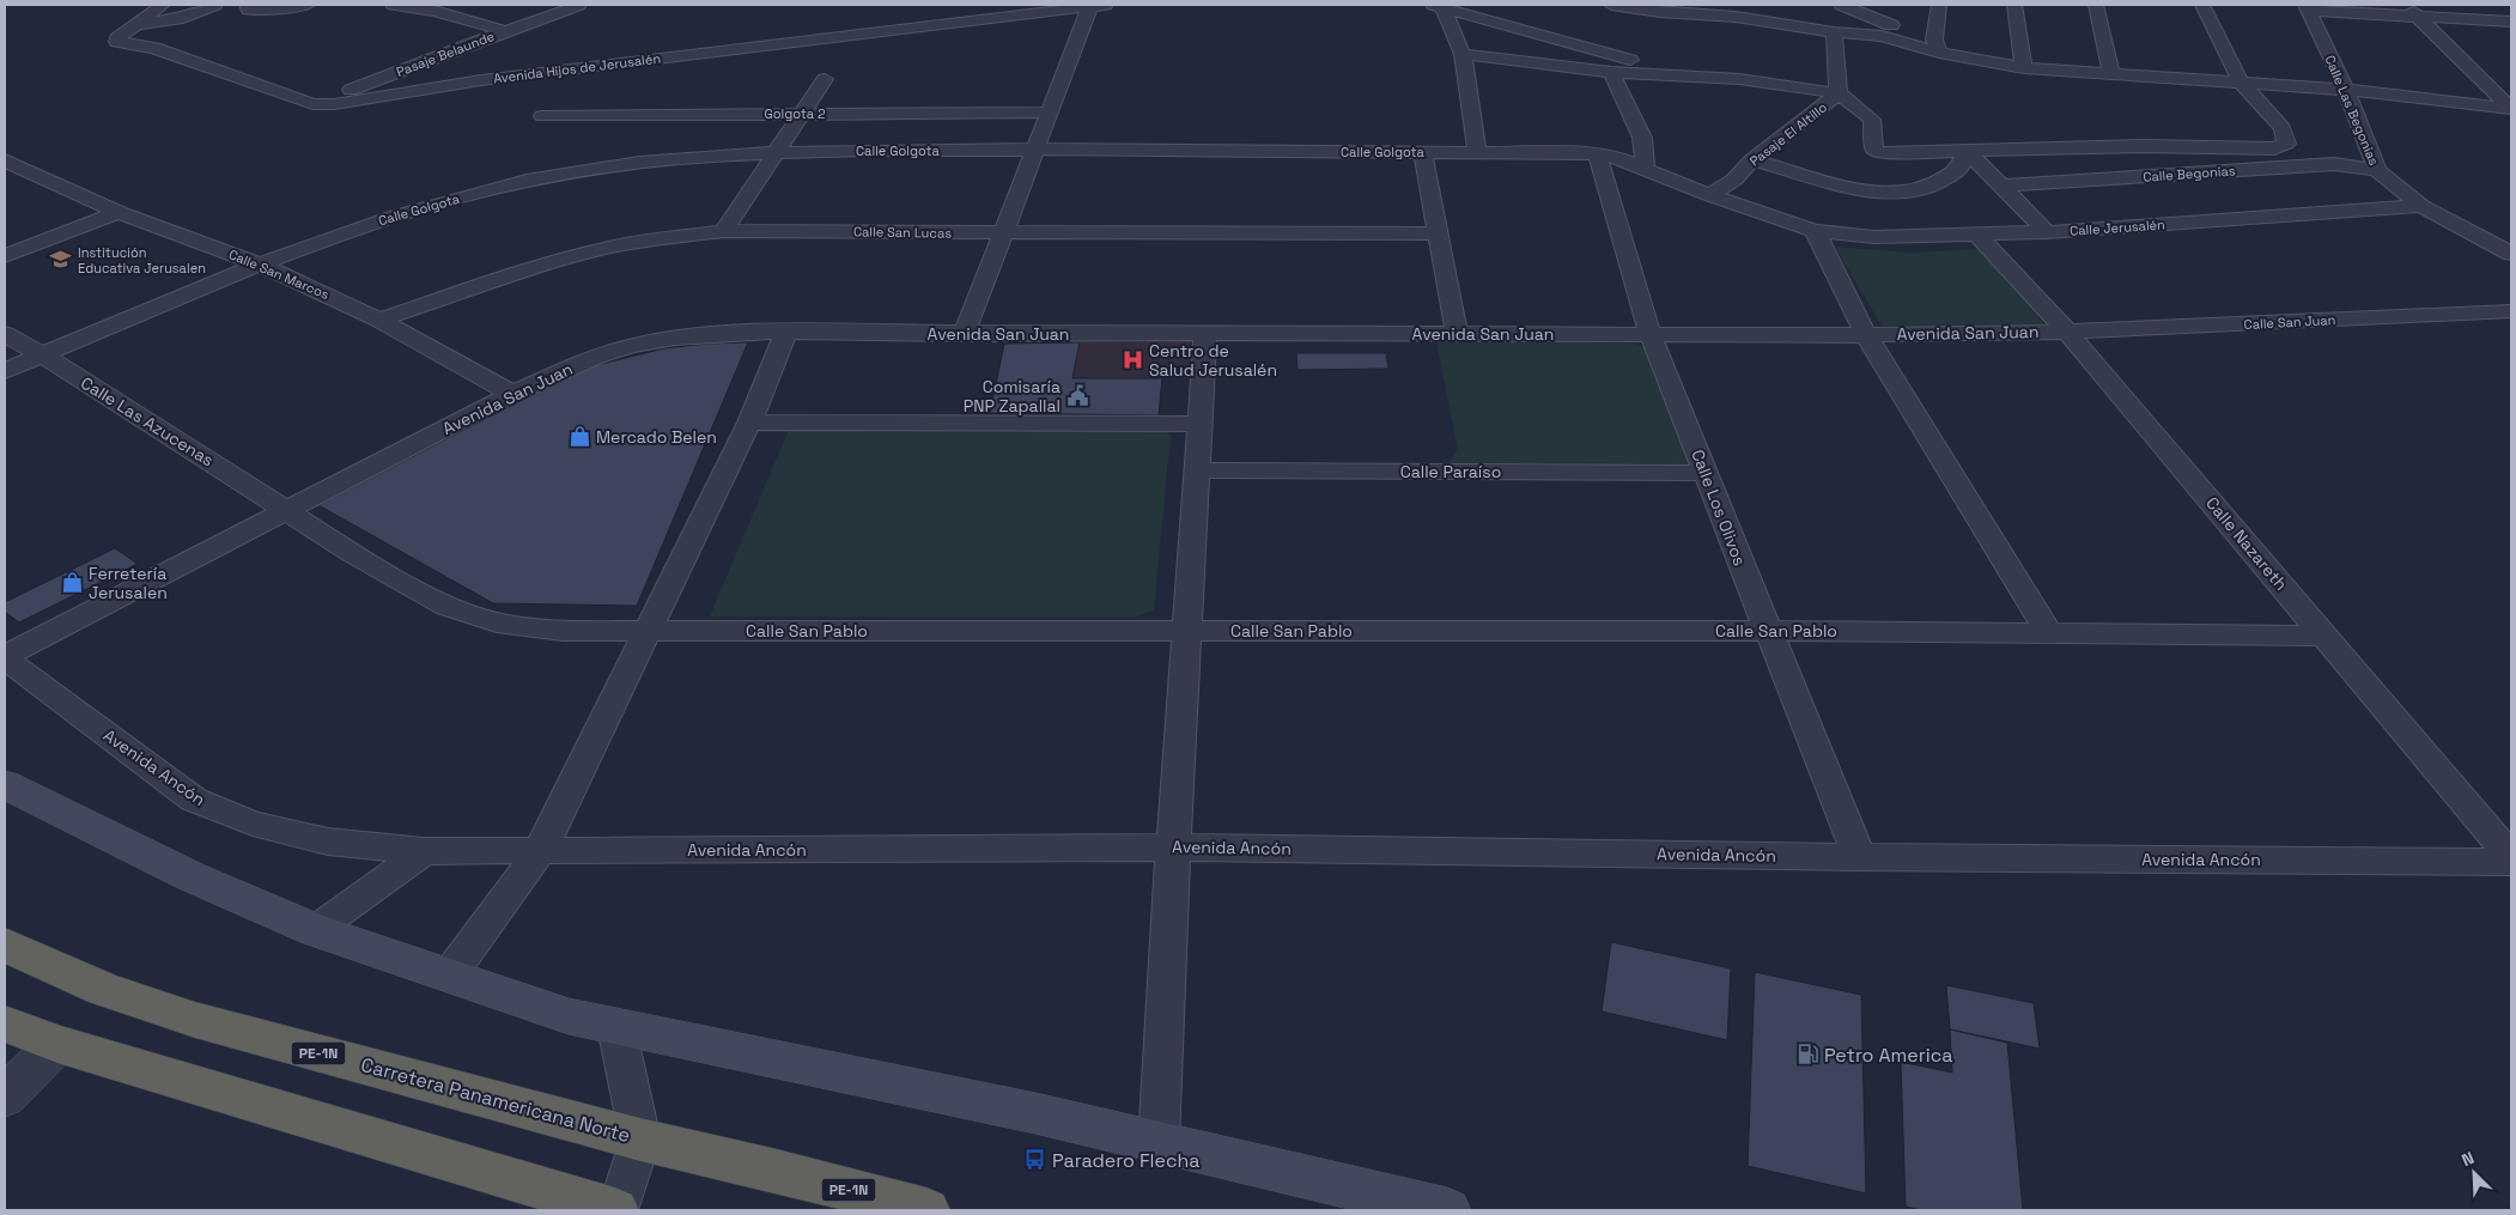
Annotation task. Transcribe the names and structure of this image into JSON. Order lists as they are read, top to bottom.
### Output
{
  "streets": {
    "highway": ["PE-1N", "Carretera Panamericana Norte"],
    "street": [
      "Pasaje Belaunde",
      "Avenida Hijos de Jerusalén",
      "Calle Las Begonias",
      "Golgota 2",
      "Pasaje El Altillo",
      "Calle Golgota",
      "Calle Begonias",
      "Calle Jerusalén",
      "Calle San Lucas",
      "Calle San Marcos",
      "Calle San Juan",
      "Avenida San Juan",
      "Calle Las Azucenas",
      "Calle Paraíso",
      "Calle Los Olivos",
      "Calle Nazareth",
      "Calle San Pablo",
      "Avenida Ancón"
    ]
  },
  "crossings": [
    ["Pasaje Belaunde", "Avenida Hijos de Jerusalén"],
    ["Calle Las Begonias", "Calle Begonias"],
    ["Calle Las Begonias", "Calle Jerusalén"],
    ["Pasaje El Altillo", "Calle Golgota"],
    ["Calle Golgota", "Calle Jerusalén"],
    ["Calle Golgota", "Calle San Marcos"],
    ["Calle Golgota", "Calle Las Azucenas"],
    ["Calle Golgota", "Calle Los Olivos"],
    ["Calle Jerusalén", "Calle Nazareth"],
    ["Calle San Lucas", "Calle San Marcos"],
    ["Calle San Marcos", "Avenida San Juan"],
    ["Calle San Juan", "Avenida San Juan"],
    ["Calle San Juan", "Calle Nazareth"],
    ["Avenida San Juan", "Calle Las Azucenas"],
    ["Avenida San Juan", "Calle Los Olivos"],
    ["Avenida San Juan", "Calle Nazareth"],
    ["Avenida San Juan", "Calle San Pablo"],
    ["Avenida San Juan", "Avenida Ancón"],
    ["Calle Las Azucenas", "Calle San Pablo"],
    ["Calle Paraíso", "Calle Los Olivos"],
    ["Calle Los Olivos", "Calle San Pablo"],
    ["Calle Los Olivos", "Avenida Ancón"],
    ["Calle Nazareth", "Calle San Pablo"],
    ["Calle Nazareth", "Avenida Ancón"]
  ],
  "places": {
    "school or university": ["Institución Educativa Jerusalen"],
    "hospital": ["Centro de Salud Jerusalén"],
    "public building": ["Comisaría PNP Zapallal"],
    "shop": ["Mercado Belen", "Ferretería Jerusalen"],
    "fuel station": ["Petro America"],
    "bus stop": ["Paradero Flecha"]
  },
  "north": "top left"
}
